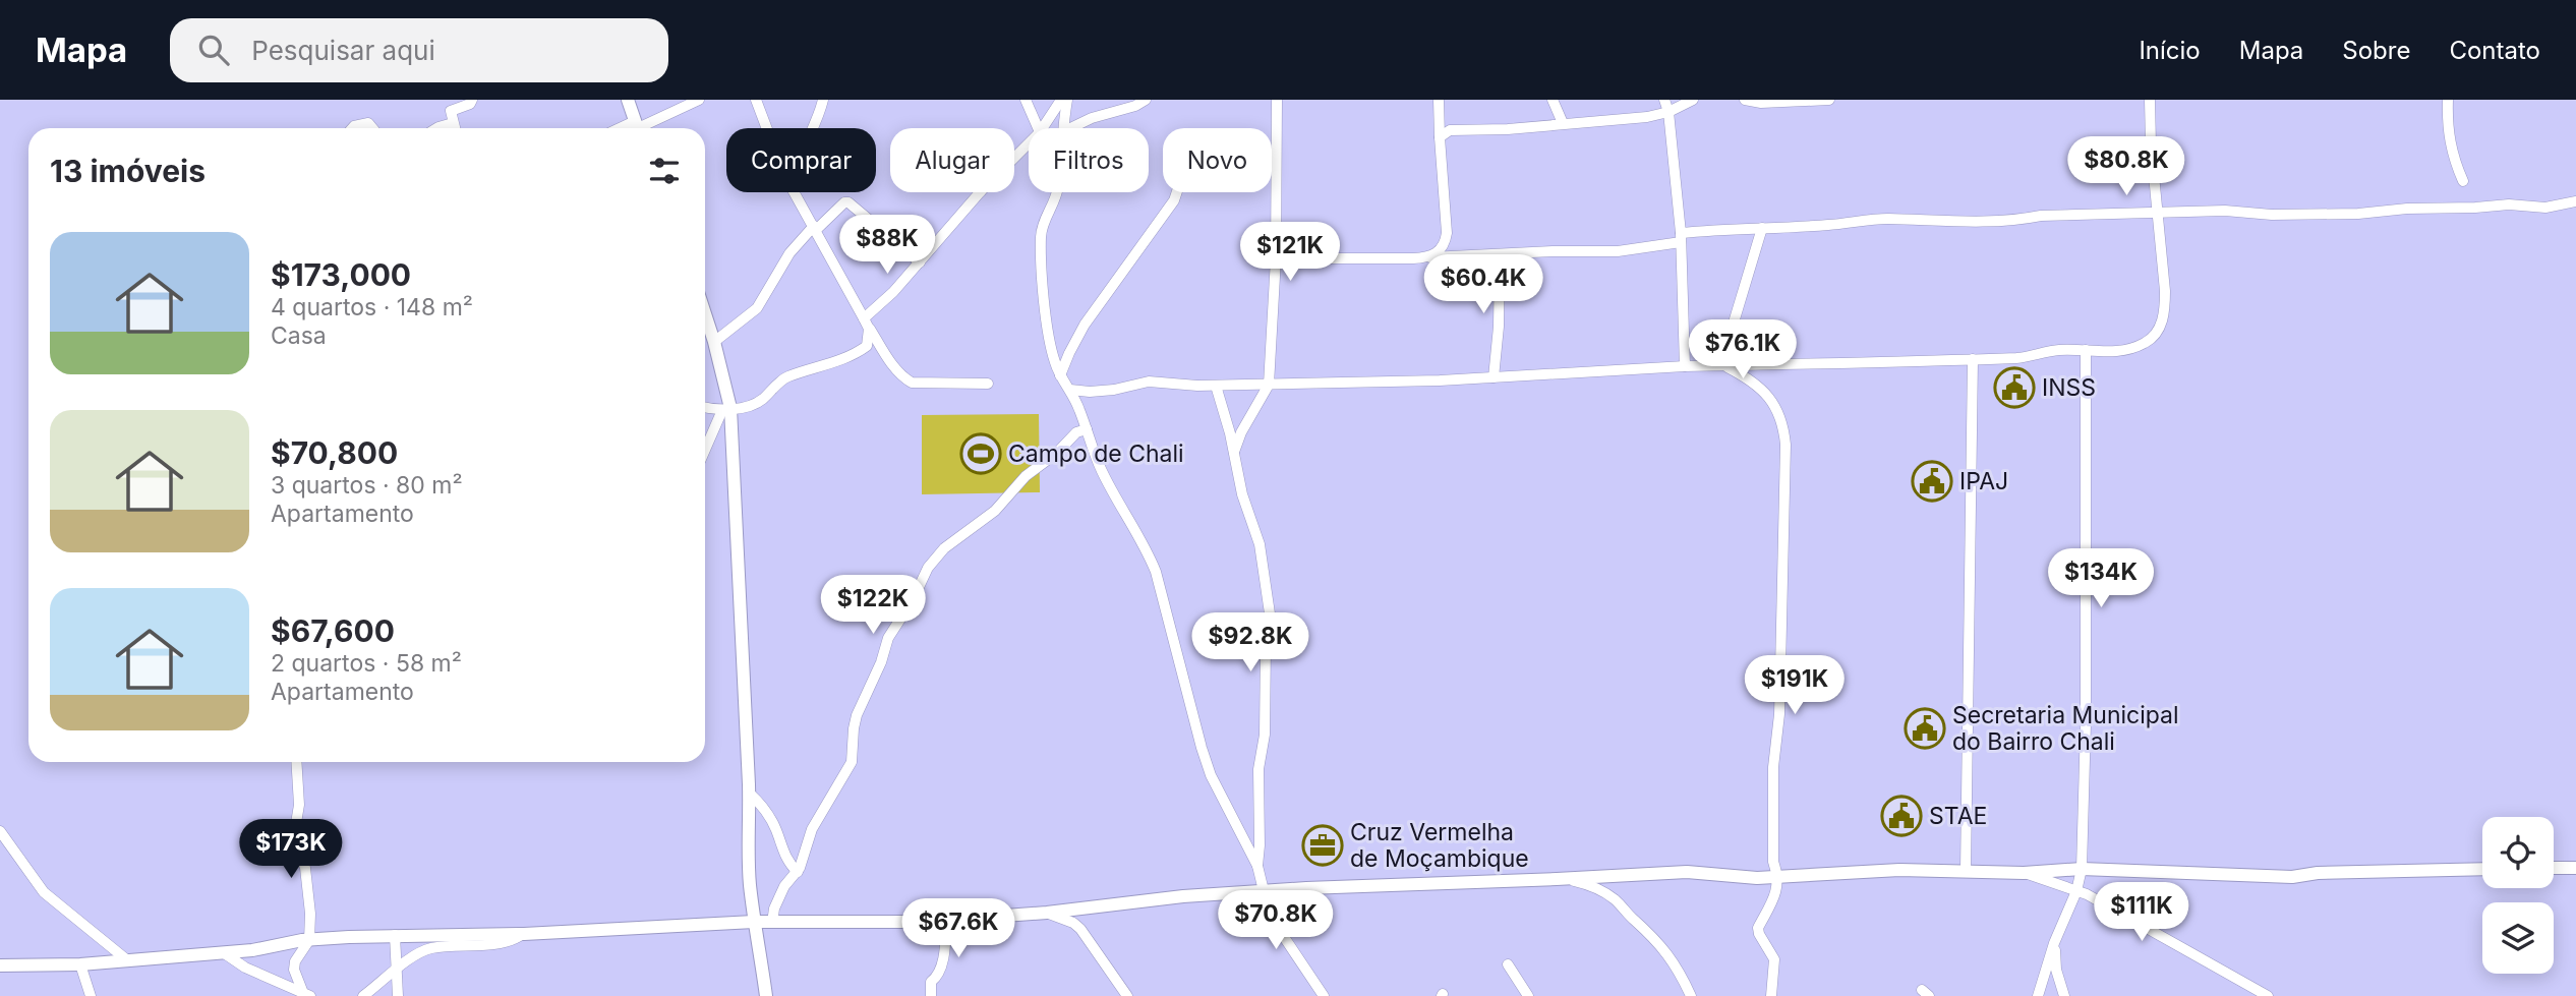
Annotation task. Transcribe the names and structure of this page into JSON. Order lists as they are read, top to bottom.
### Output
{
  "places": {
    "public building": [
      "INSS",
      "IPAJ",
      "Secretaria Municipal do Bairro Chali",
      "STAE"
    ],
    "sports": ["Campo de Chali"],
    "office": ["Cruz Vermelha de Moçambique"]
  },
  "page": {
    "header": "Mapa",
    "search": "Pesquisar aqui",
    "nav": [
      "Início",
      "Mapa",
      "Sobre",
      "Contato"
    ],
    "chip": [
      "Comprar",
      "Alugar",
      "Filtros",
      "Novo"
    ],
    "heading": "13 imóveis",
    "price": [
      "$80.8K",
      "$88K",
      "$121K",
      "$60.4K",
      "$76.1K",
      "$134K",
      "$122K",
      "$92.8K",
      "$191K",
      "$173K",
      "$111K",
      "$70.8K",
      "$67.6K"
    ],
    "list": [
      {
        "name": "$173,000",
        "note": "4 quartos · 148 m² · Casa"
      },
      {
        "name": "$70,800",
        "note": "3 quartos · 80 m² · Apartamento"
      },
      {
        "name": "$67,600",
        "note": "2 quartos · 58 m² · Apartamento"
      }
    ]
  }
}
